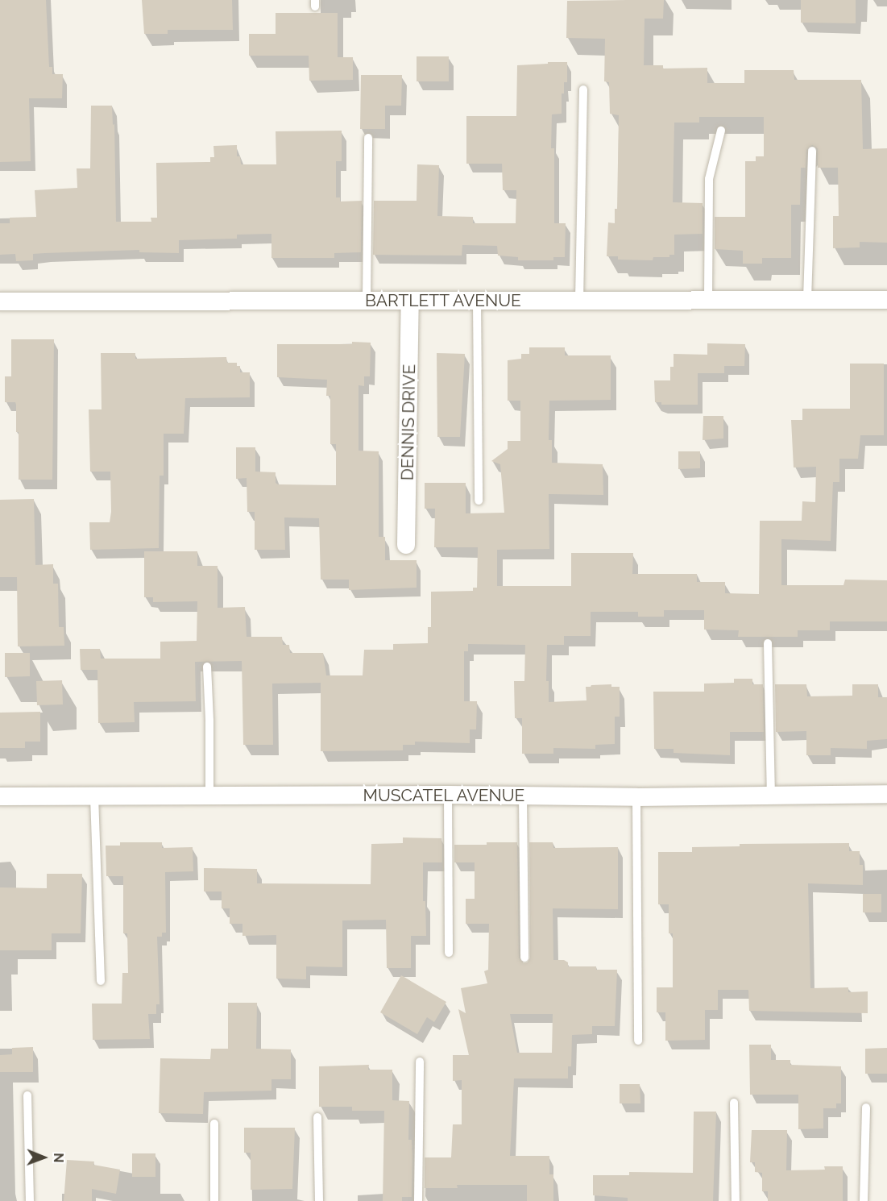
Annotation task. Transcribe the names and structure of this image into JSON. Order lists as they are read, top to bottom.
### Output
{
  "streets": {
    "street": ["BARTLETT AVENUE", "DENNIS DRIVE", "MUSCATEL AVENUE"]
  },
  "crossings": [
    ["BARTLETT AVENUE", "DENNIS DRIVE"]
  ],
  "north": "right"
}
